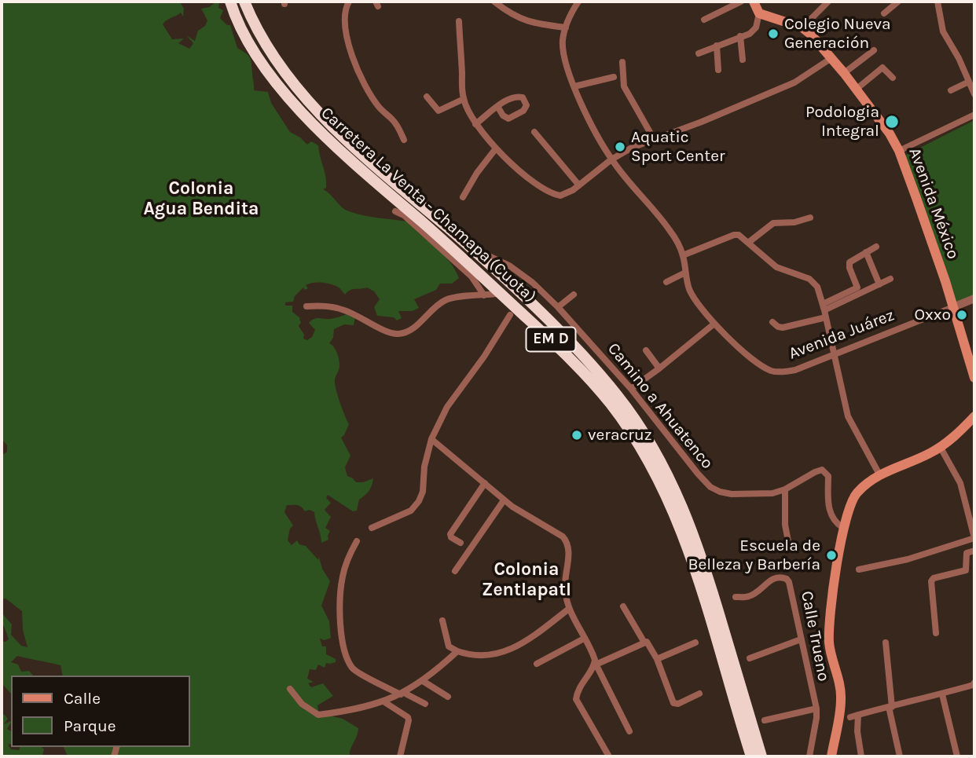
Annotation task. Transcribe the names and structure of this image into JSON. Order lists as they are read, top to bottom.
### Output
{
  "streets": {
    "highway": ["Carretera La Venta - Chamapa (Cuota)", "EM D"],
    "main road": ["Avenida México"],
    "street": ["Avenida Juárez", "Camino a Ahuatenco", "Calle Trueno"]
  },
  "crossings": [
    ["Avenida México", "Avenida Juárez"],
    ["Carretera La Venta - Chamapa (Cuota)", "Camino a Ahuatenco"]
  ],
  "districts": ["Colonia Agua Bendita", "Colonia Zentlapatl"],
  "places": [
    "Colegio Nueva Generación",
    "Podologia Integral",
    "Aquatic Sport Center",
    "Oxxo",
    "veracruz",
    "Escuela de Belleza y Barbería"
  ],
  "legend": ["Calle", "Parque"]
}
